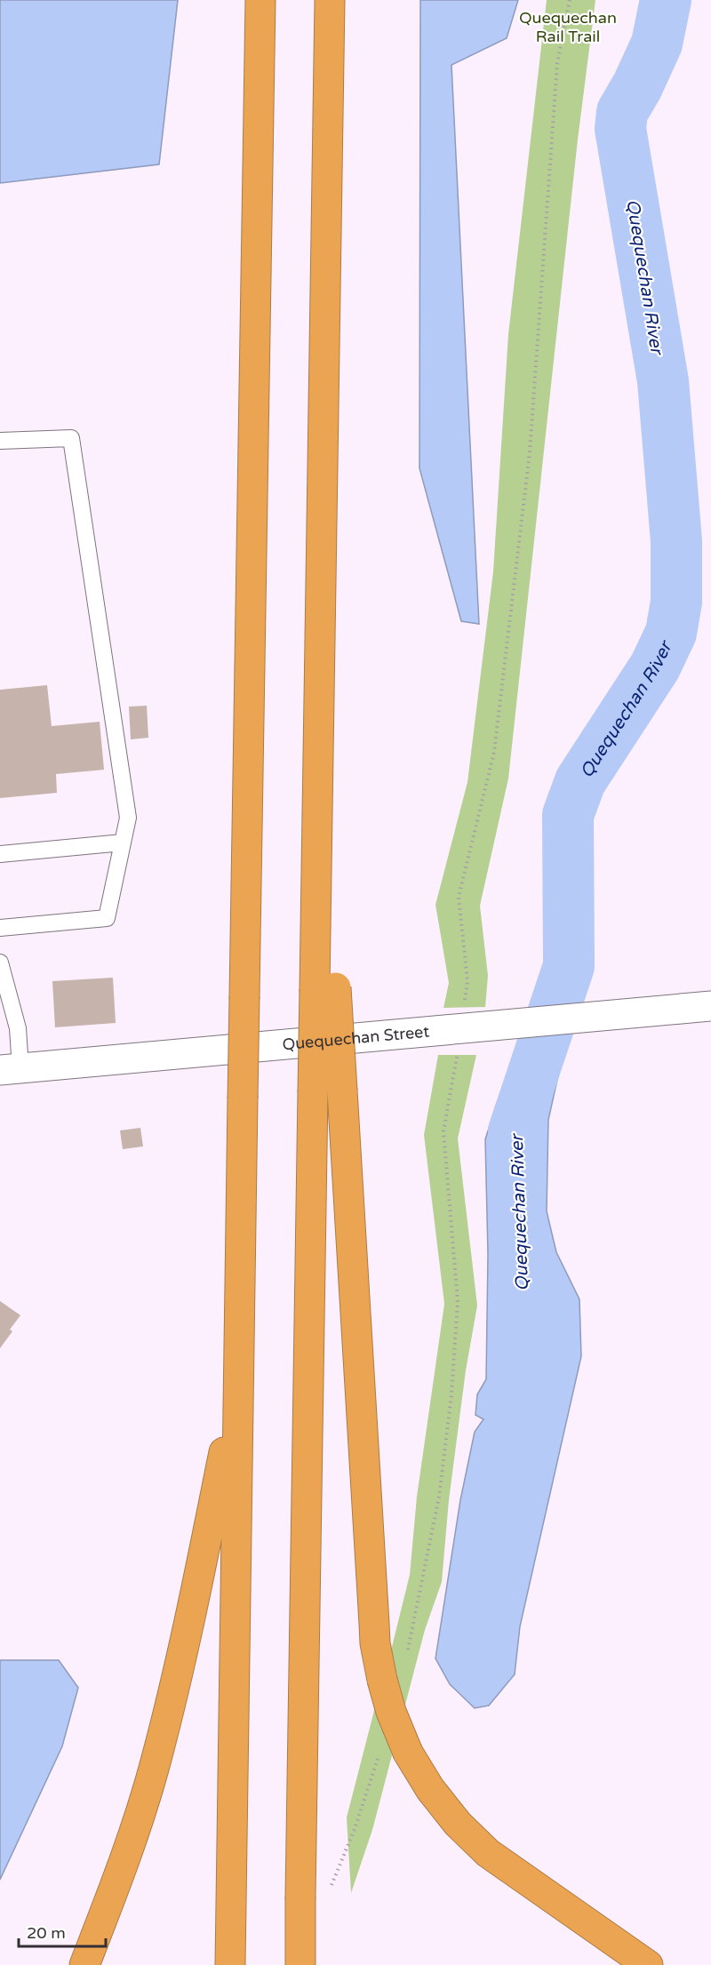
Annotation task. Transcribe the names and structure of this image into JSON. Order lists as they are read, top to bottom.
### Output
{
  "streets": {
    "main road": ["Quequechan Street"]
  },
  "water": ["Quequechan River"],
  "parks": ["Quequechan Rail Trail"],
  "scale_bar": "20 m"
}
